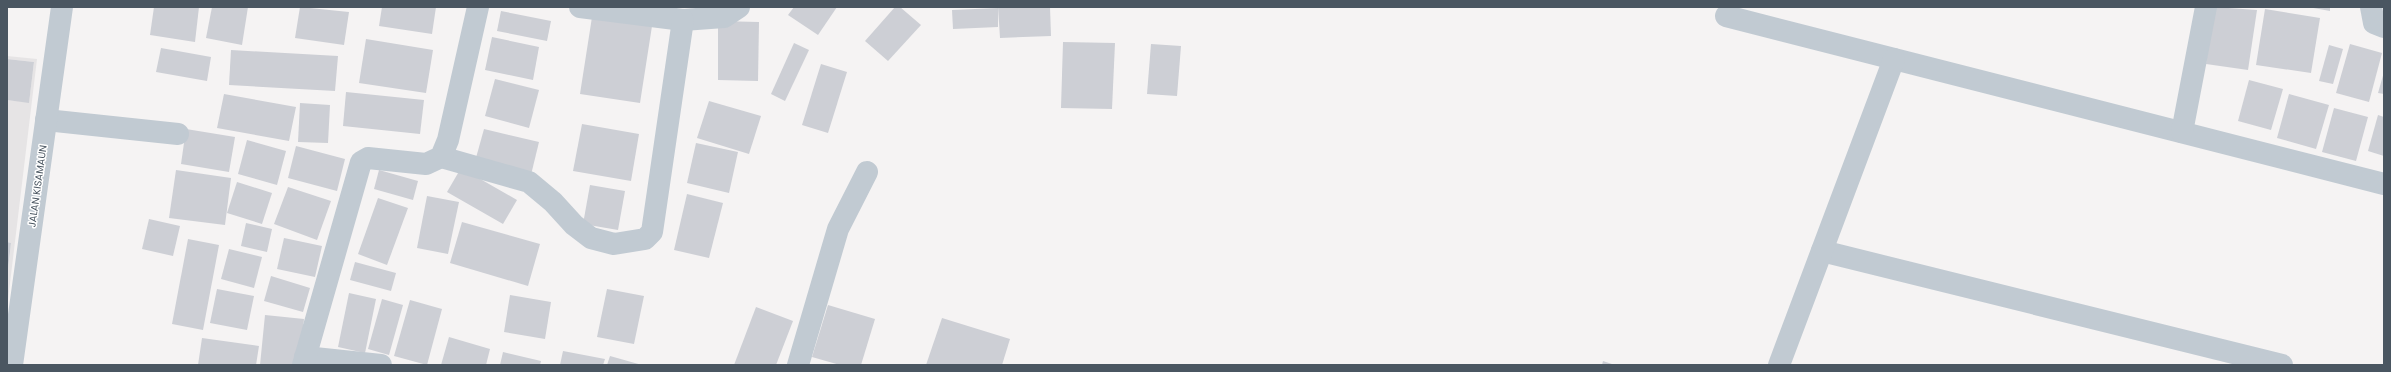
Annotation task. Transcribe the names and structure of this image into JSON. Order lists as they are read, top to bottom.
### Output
{
  "streets": {
    "street": ["JALAN KISAMAUN"]
  }
}
